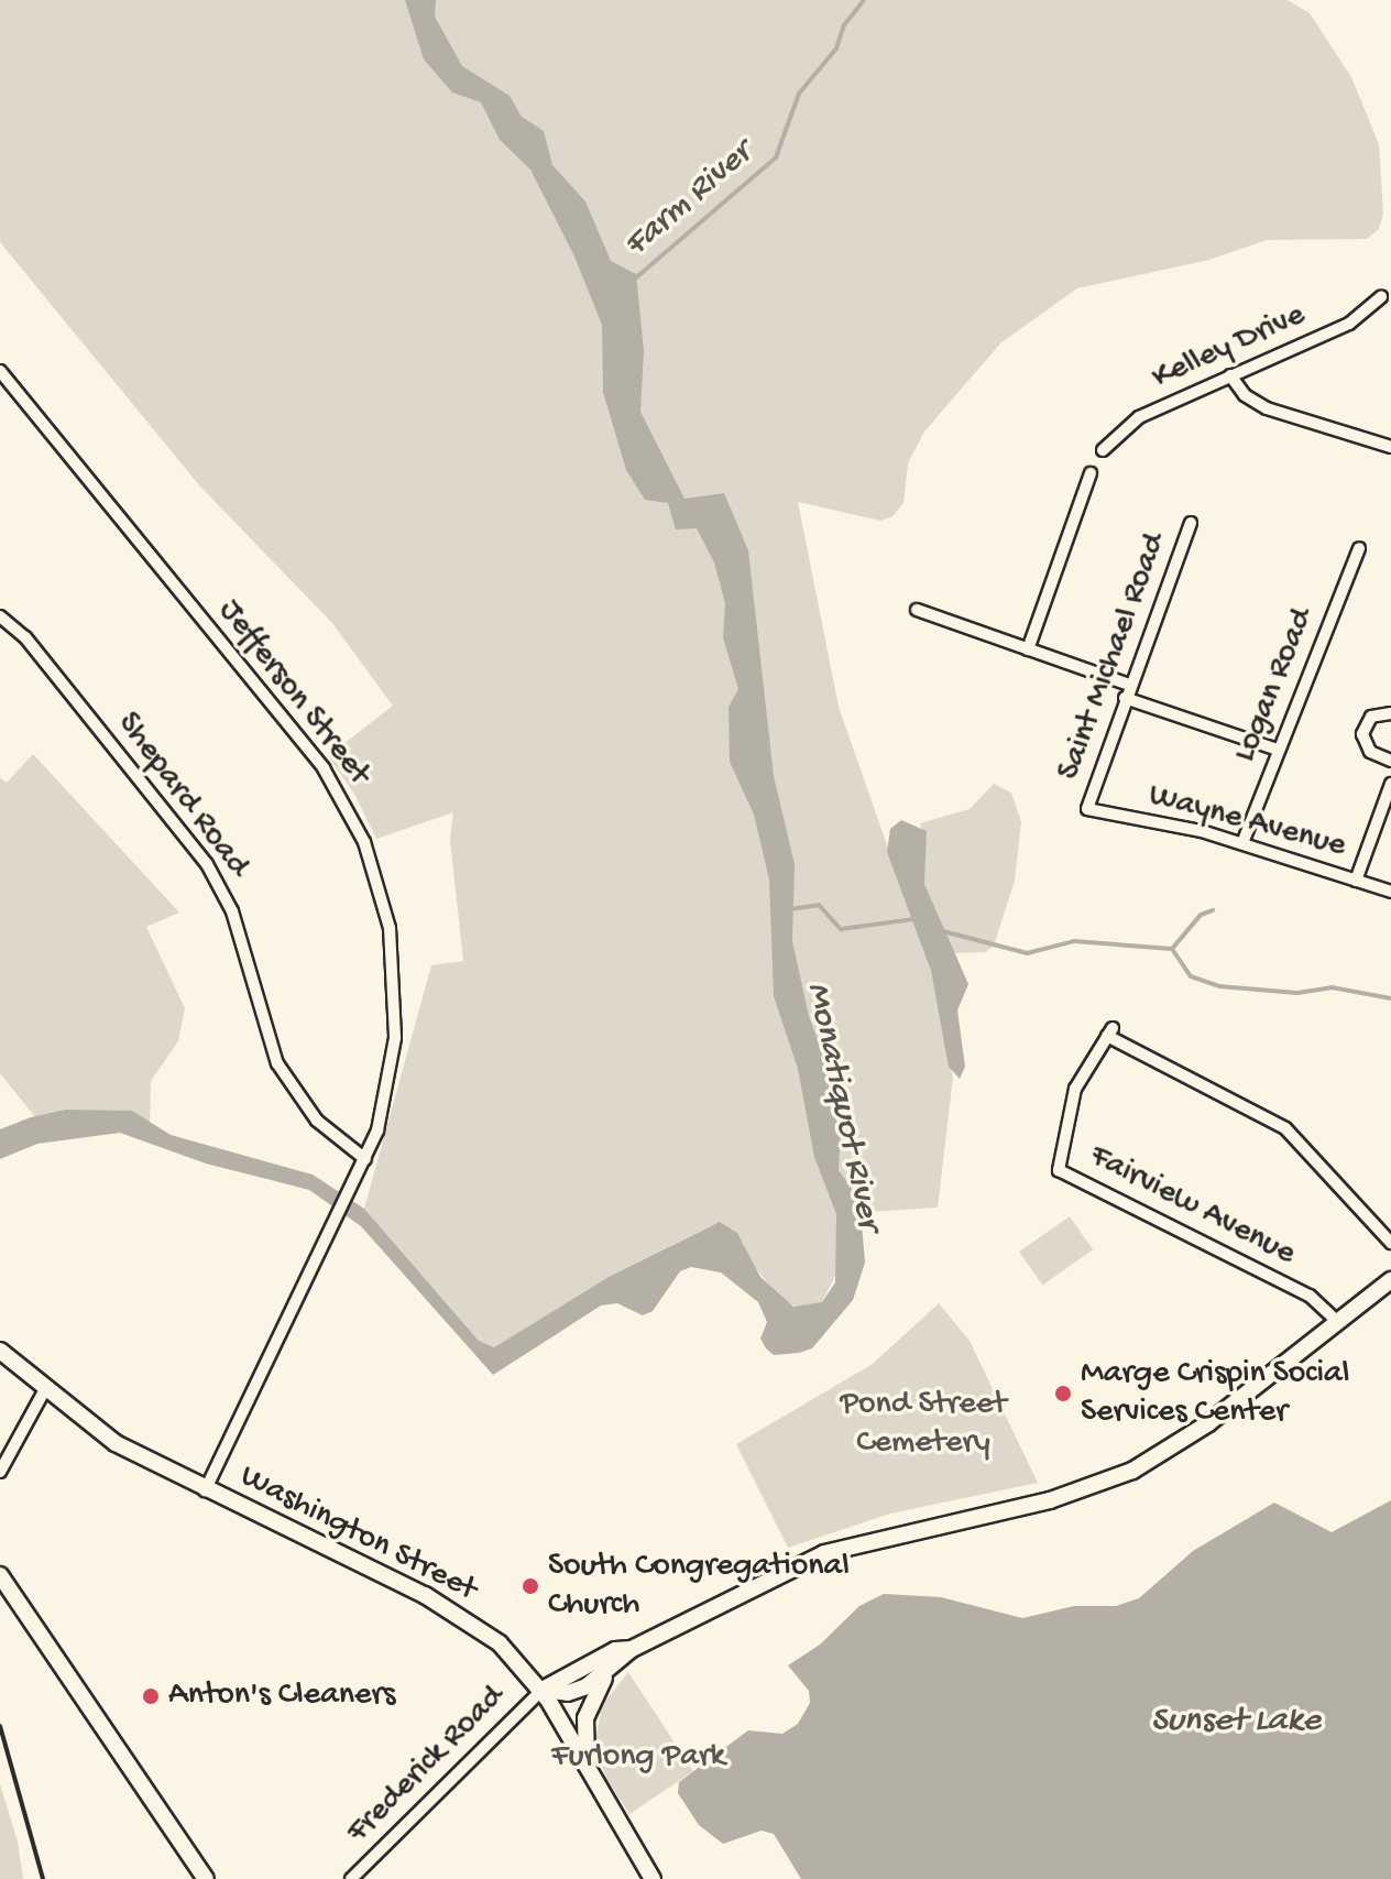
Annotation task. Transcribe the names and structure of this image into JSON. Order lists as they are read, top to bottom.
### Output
{
  "streets": {
    "main road": ["Washington Street"],
    "street": [
      "Kelley Drive",
      "Saint Michael Road",
      "Logan Road",
      "Jefferson Street",
      "Shepard Road",
      "Wayne Avenue",
      "Fairview Avenue",
      "Frederick Road"
    ]
  },
  "crossings": [
    ["Saint Michael Road", "Wayne Avenue"],
    ["Logan Road", "Wayne Avenue"],
    ["Jefferson Street", "Shepard Road"],
    ["Jefferson Street", "Washington Street"],
    ["Washington Street", "Frederick Road"]
  ],
  "water": ["Farm River", "Monatiquot River", "Sunset Lake"],
  "parks": ["Pond Street Cemetery", "Furlong Park"],
  "places": ["Marge Crispin Social Services Center", "South Congregational Church", "Anton's Cleaners"]
}
